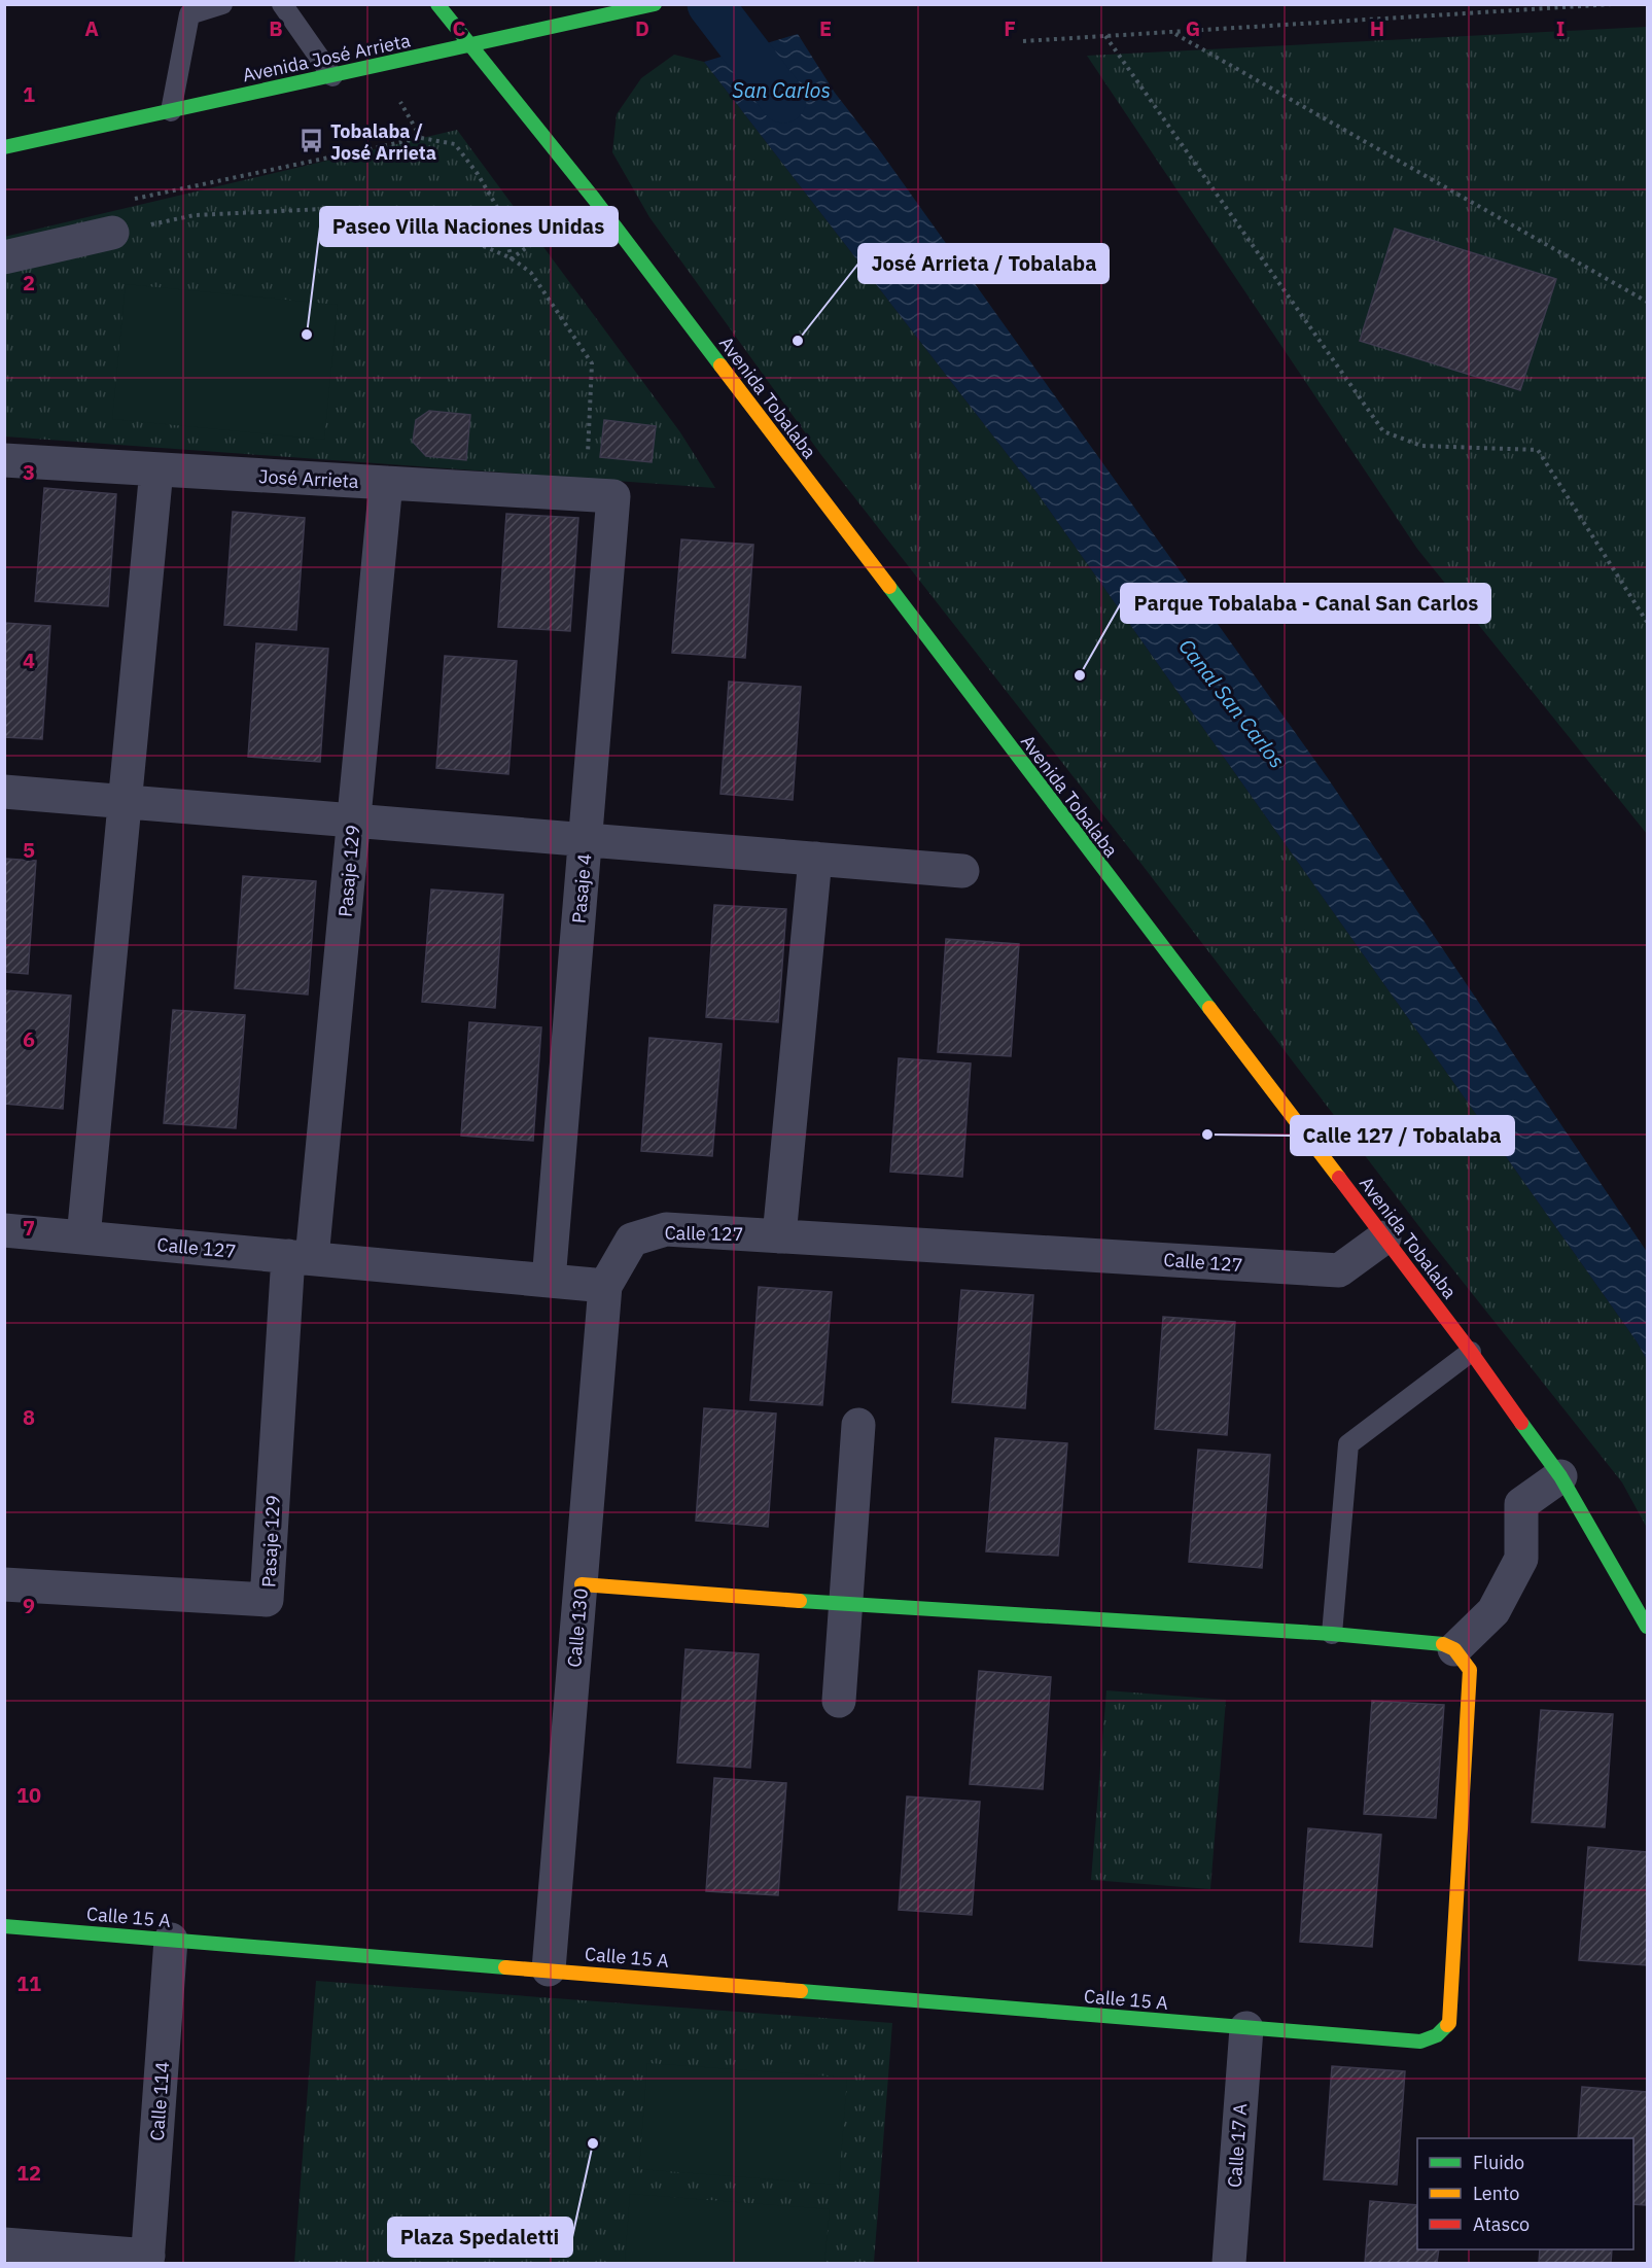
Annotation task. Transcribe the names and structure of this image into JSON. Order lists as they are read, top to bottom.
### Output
{
  "streets": {
    "street": [
      "Avenida José Arrieta",
      "Avenida Tobalaba",
      "José Arrieta",
      "Pasaje 129",
      "Pasaje 4",
      "Calle 127",
      "Calle 130",
      "Calle 15 A",
      "Calle 114",
      "Calle 17 A"
    ]
  },
  "crossings": [
    ["Avenida José Arrieta", "Avenida Tobalaba"],
    ["Avenida Tobalaba", "Calle 127"],
    ["José Arrieta", "Pasaje 129"],
    ["José Arrieta", "Pasaje 4"],
    ["Pasaje 129", "Calle 127"],
    ["Pasaje 4", "Calle 127"],
    ["Calle 127", "Calle 130"],
    ["Calle 130", "Calle 15 A"],
    ["Calle 15 A", "Calle 114"],
    ["Calle 15 A", "Calle 17 A"]
  ],
  "water": ["San Carlos", "Canal San Carlos"],
  "places": {
    "bus stop": ["Tobalaba / José Arrieta"],
    "other": [
      "Paseo Villa Naciones Unidas",
      "José Arrieta / Tobalaba",
      "Parque Tobalaba - Canal San Carlos",
      "Calle 127 / Tobalaba",
      "Plaza Spedaletti"
    ]
  },
  "legend": ["Fluido", "Lento", "Atasco"],
  "grid": {
    "columns": [
      "A",
      "B",
      "C",
      "D",
      "E",
      "F",
      "G",
      "H",
      "I"
    ],
    "rows": [
      "1",
      "2",
      "3",
      "4",
      "5",
      "6",
      "7",
      "8",
      "9",
      "10",
      "11",
      "12"
    ]
  }
}
